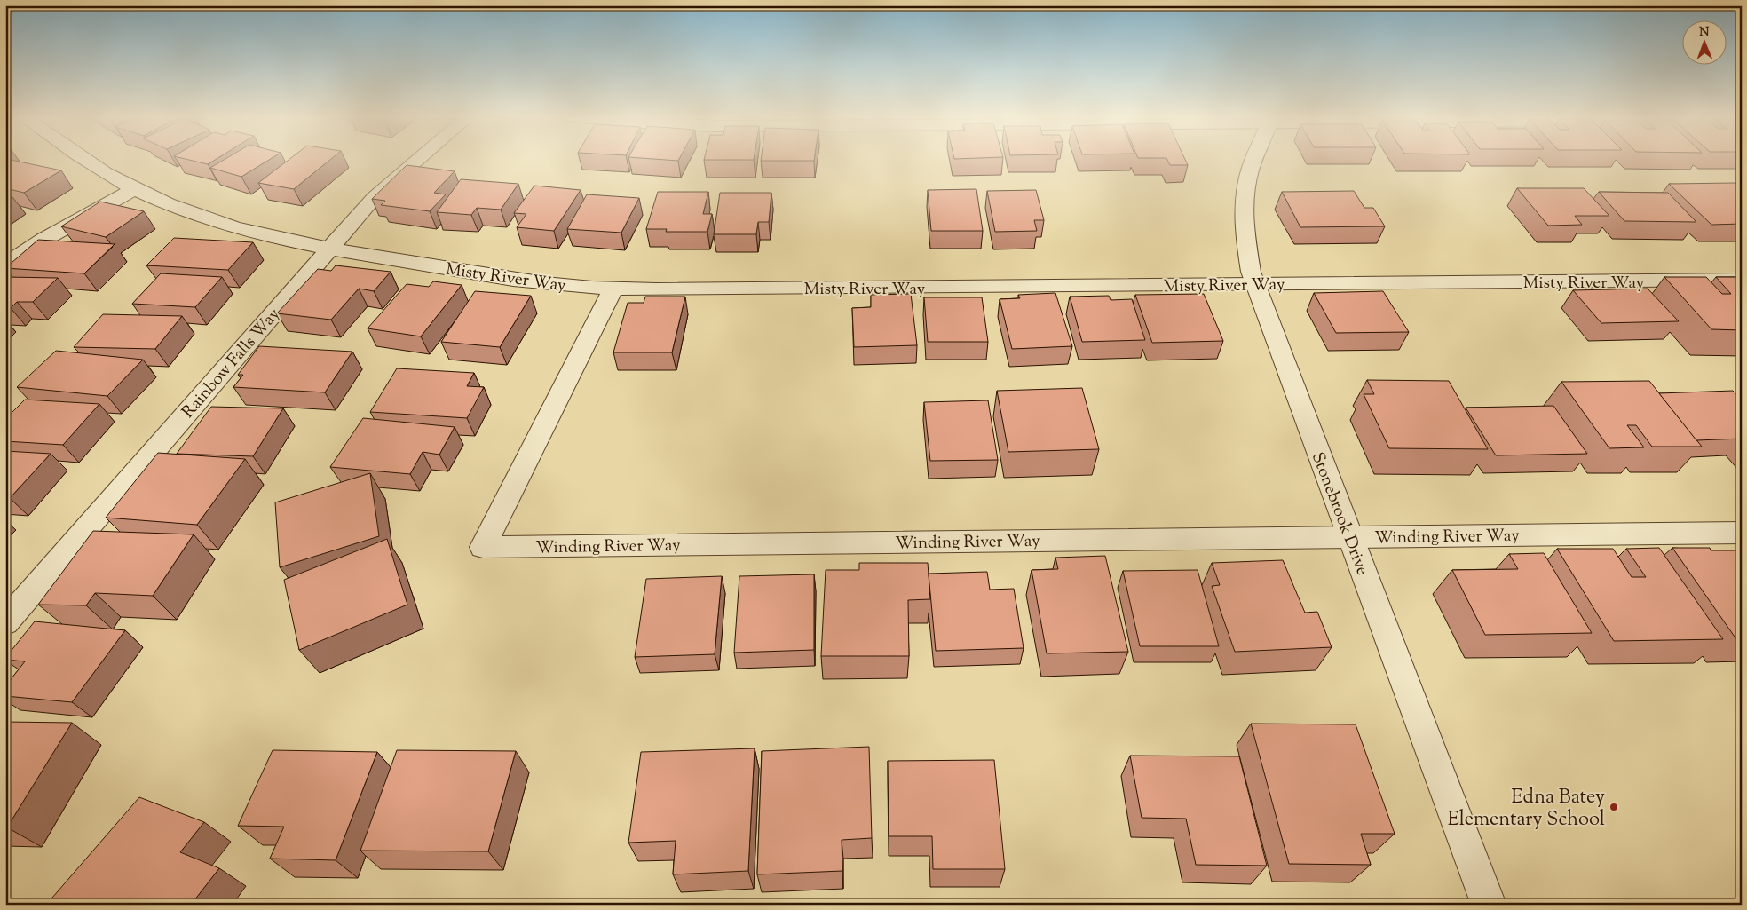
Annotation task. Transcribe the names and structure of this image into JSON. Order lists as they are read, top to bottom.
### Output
{
  "streets": {
    "street": [
      "Misty River Way",
      "Rainbow Falls Way",
      "Stonebrook Drive",
      "Winding River Way"
    ]
  },
  "crossings": [
    ["Misty River Way", "Rainbow Falls Way"],
    ["Misty River Way", "Stonebrook Drive"],
    ["Misty River Way", "Winding River Way"],
    ["Stonebrook Drive", "Winding River Way"]
  ],
  "places": ["Edna Batey Elementary School"],
  "north": "top"
}
